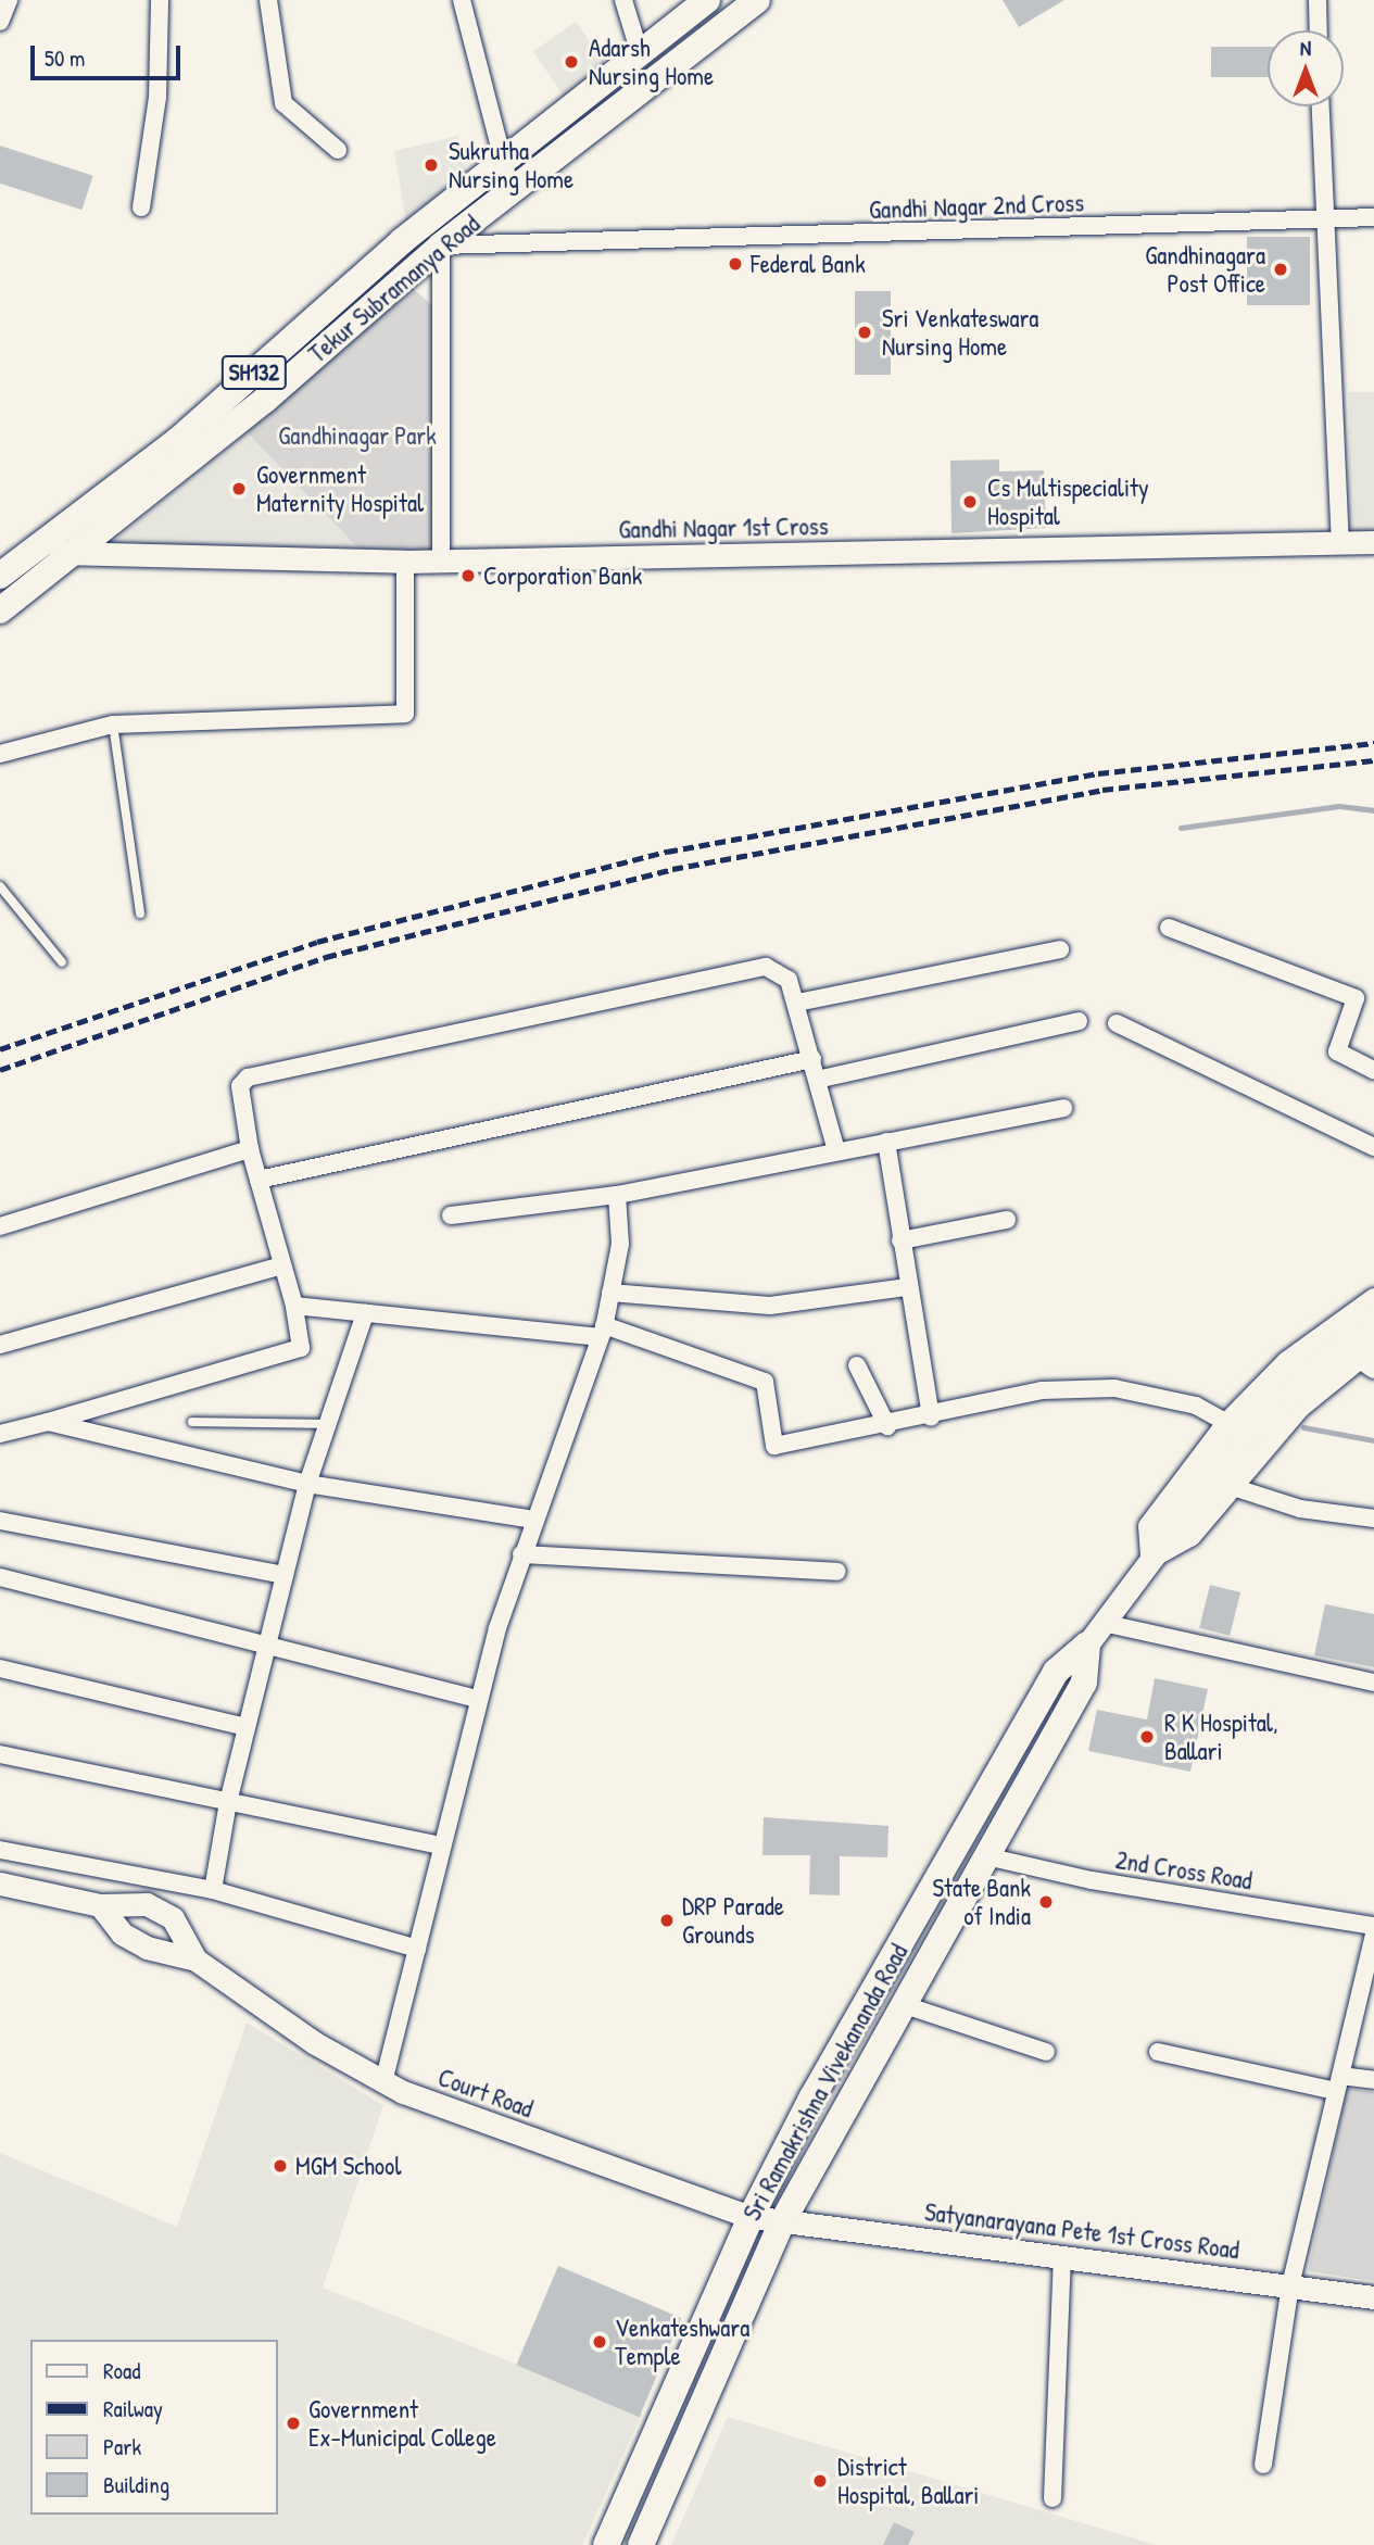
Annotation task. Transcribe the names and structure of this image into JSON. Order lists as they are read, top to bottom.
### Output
{
  "streets": {
    "main road": ["Tekur Subramanya Road", "SH132", "Sri Ramakrishna Vivekananda Road"],
    "street": [
      "Gandhi Nagar 2nd Cross",
      "Gandhi Nagar 1st Cross",
      "2nd Cross Road",
      "Court Road",
      "Satyanarayana Pete 1st Cross Road"
    ]
  },
  "crossings": [
    ["Gandhi Nagar 2nd Cross", "Tekur Subramanya Road"],
    ["Tekur Subramanya Road", "SH132"],
    ["Tekur Subramanya Road", "Gandhi Nagar 1st Cross"],
    ["2nd Cross Road", "Sri Ramakrishna Vivekananda Road"],
    ["Sri Ramakrishna Vivekananda Road", "Court Road"],
    ["Sri Ramakrishna Vivekananda Road", "Satyanarayana Pete 1st Cross Road"],
    ["Court Road", "Satyanarayana Pete 1st Cross Road"]
  ],
  "parks": ["Gandhinagar Park"],
  "places": [
    "Adarsh Nursing Home",
    "Sukrutha Nursing Home",
    "Federal Bank",
    "Gandhinagara Post Office",
    "Sri Venkateswara Nursing Home",
    "Government Maternity Hospital",
    "Cs Multispeciality Hospital",
    "Corporation Bank",
    "R K Hospital, Ballari",
    "State Bank of India",
    "DRP Parade Grounds",
    "MGM School",
    "Venkateshwara Temple",
    "Government Ex-Municipal College",
    "District Hospital, Ballari"
  ],
  "legend": [
    "Road",
    "Railway",
    "Park",
    "Building"
  ],
  "scale_bar": "50 m",
  "north": "top"
}
